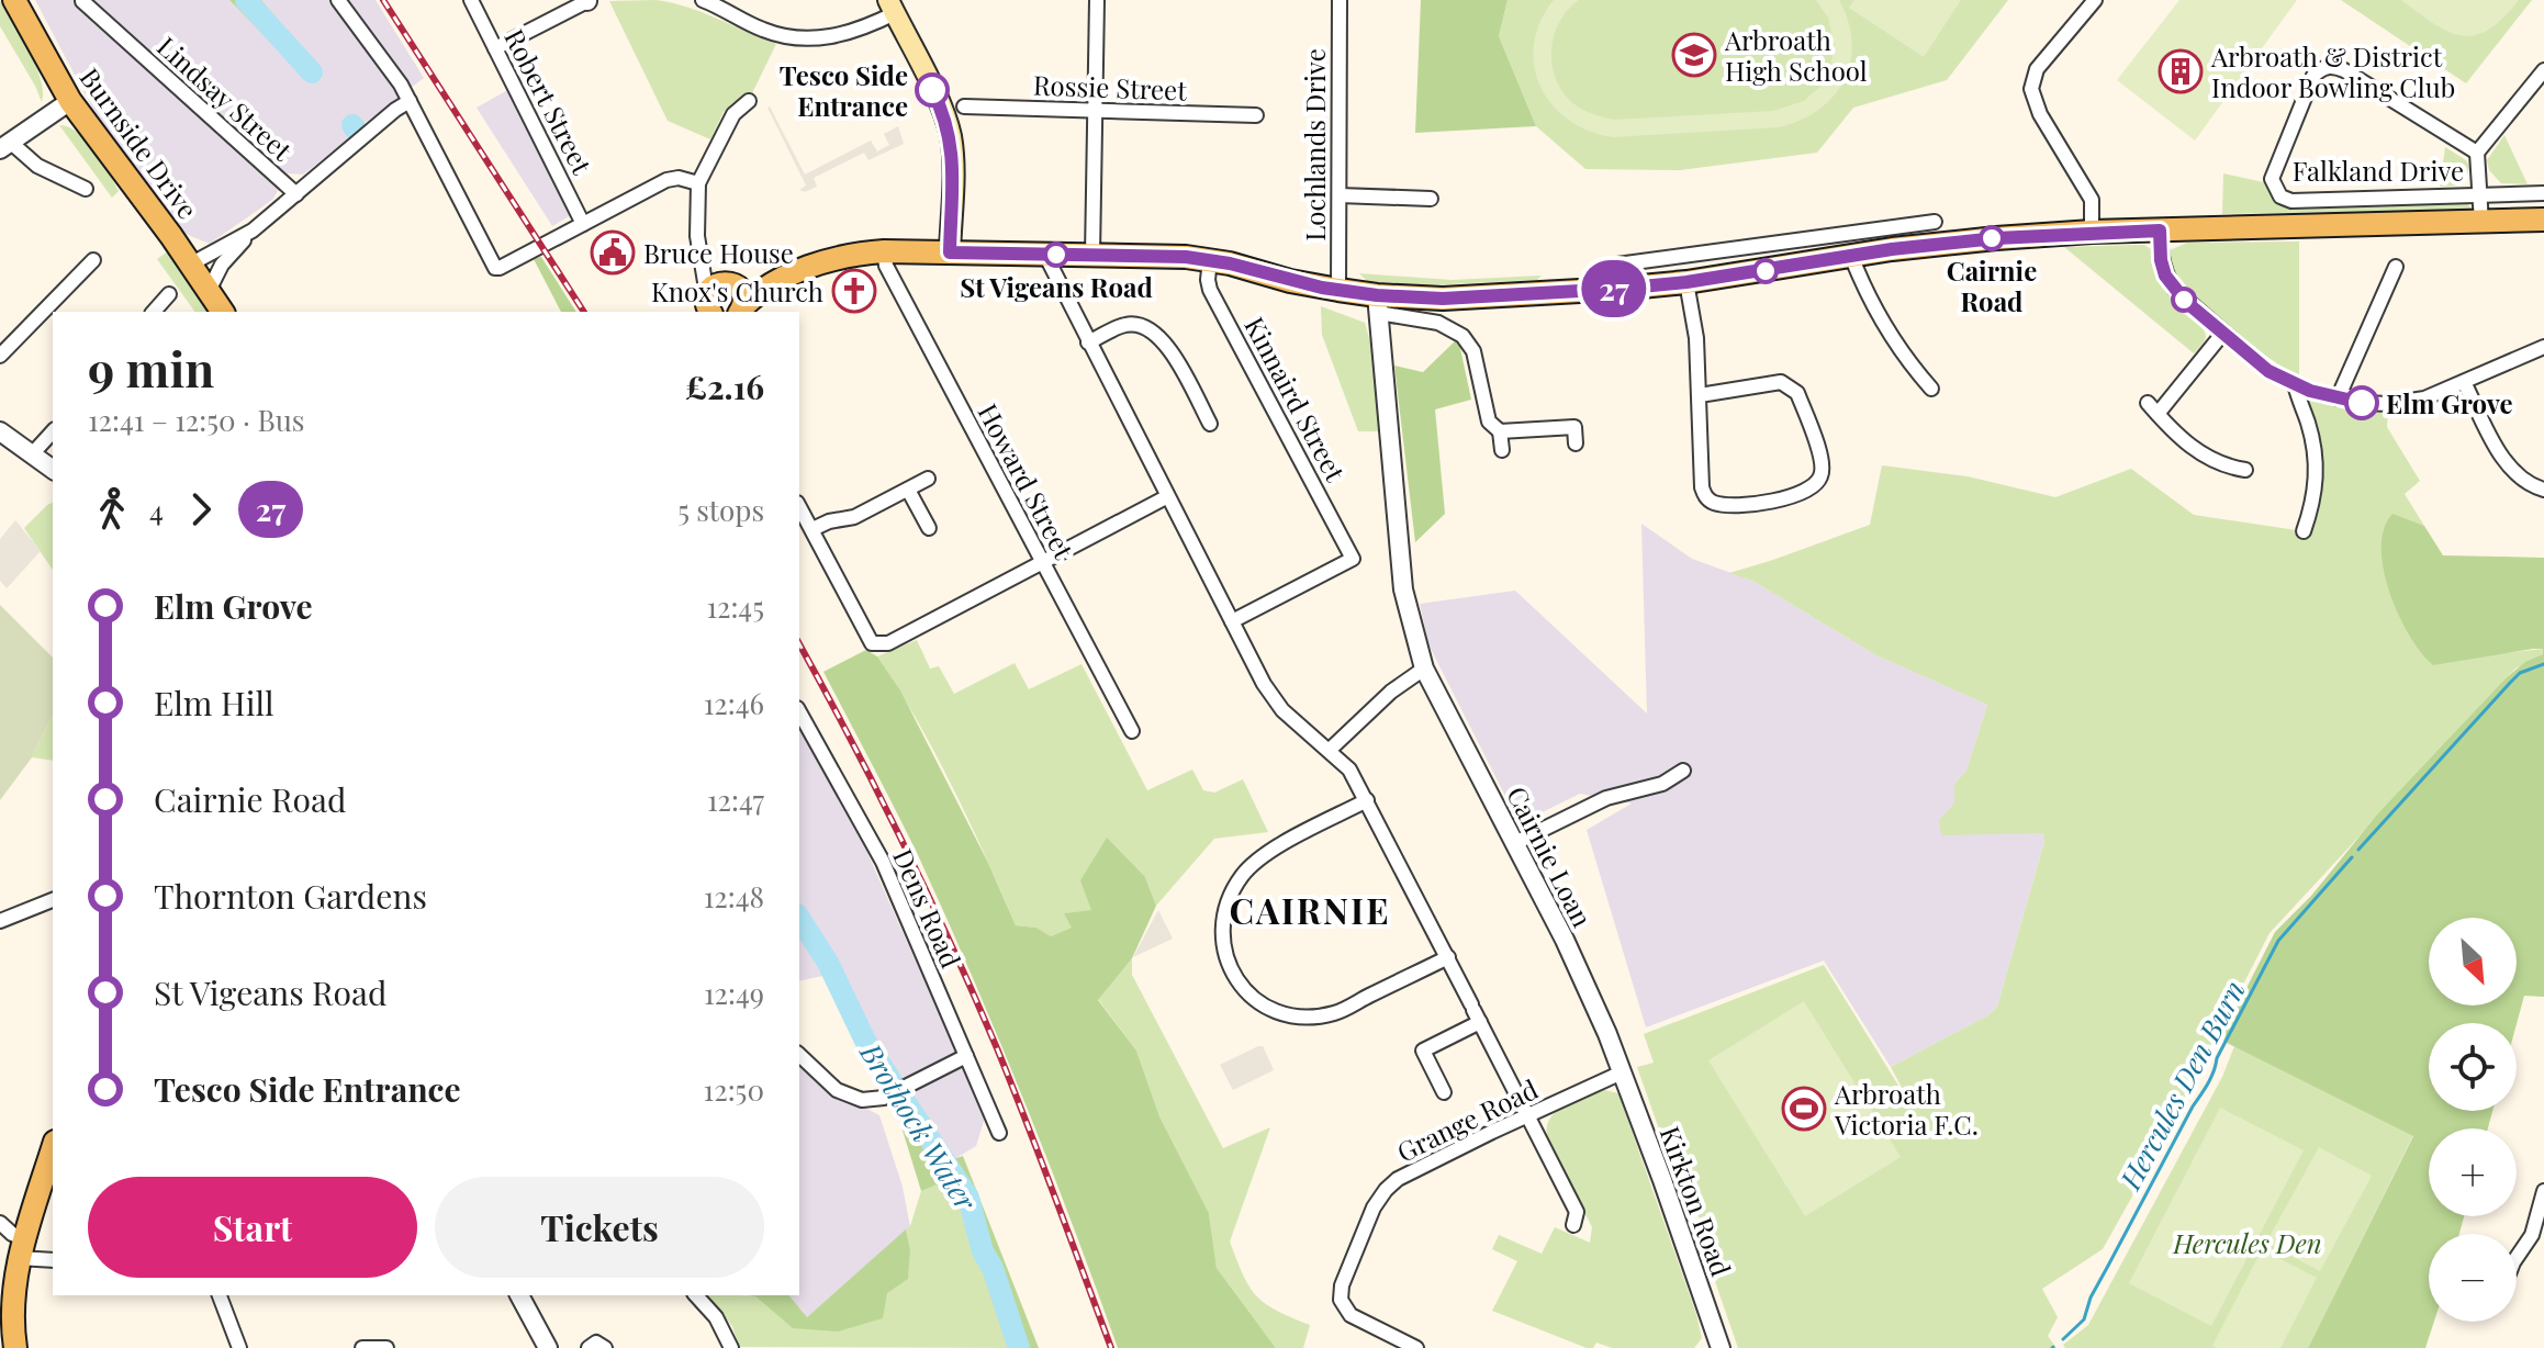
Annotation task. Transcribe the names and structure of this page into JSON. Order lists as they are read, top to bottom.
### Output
{
  "streets": {
    "main road": ["Burnside Drive"],
    "street": [
      "Rossie Street",
      "Lindsay Street",
      "Robert Street",
      "Lochlands Drive",
      "Falkland Drive",
      "Kinnaird Street",
      "Howard Street",
      "Cairnie Loan",
      "Dens Road",
      "Grange Road",
      "Kirkton Road"
    ]
  },
  "crossings": [
    ["Cairnie Loan", "Grange Road"],
    ["Cairnie Loan", "Kirkton Road"],
    ["Grange Road", "Kirkton Road"]
  ],
  "districts": ["CAIRNIE"],
  "water": ["Hercules Den Burn", "Brothock Water"],
  "parks": ["Hercules Den"],
  "places": {
    "school or university": ["Arbroath High School"],
    "building": ["Arbroath & District Indoor Bowling Club"],
    "other": [
      "Tesco Side Entrance",
      "Cairnie Road",
      "St Vigeans Road",
      "Elm Grove"
    ],
    "public building": ["Bruce House"],
    "church": ["Knox's Church"],
    "sports": ["Arbroath Victoria F.C."]
  },
  "lines": ["bus line 27"],
  "north": "bottom right",
  "page": {
    "on_map": "27",
    "heading": ["9 min", "12:41 – 12:50 · Bus", "£2.16"],
    "legs": ["4", "27", "5 stops"],
    "list": [
      {
        "name": "Elm Grove",
        "value": "12:45"
      },
      {
        "name": "Elm Hill",
        "value": "12:46"
      },
      {
        "name": "Cairnie Road",
        "value": "12:47"
      },
      {
        "name": "Thornton Gardens",
        "value": "12:48"
      },
      {
        "name": "St Vigeans Road",
        "value": "12:49"
      },
      {
        "name": "Tesco Side Entrance",
        "value": "12:50"
      }
    ],
    "map_buttons": ["+", "−"],
    "buttons": ["Start", "Tickets"]
  }
}
